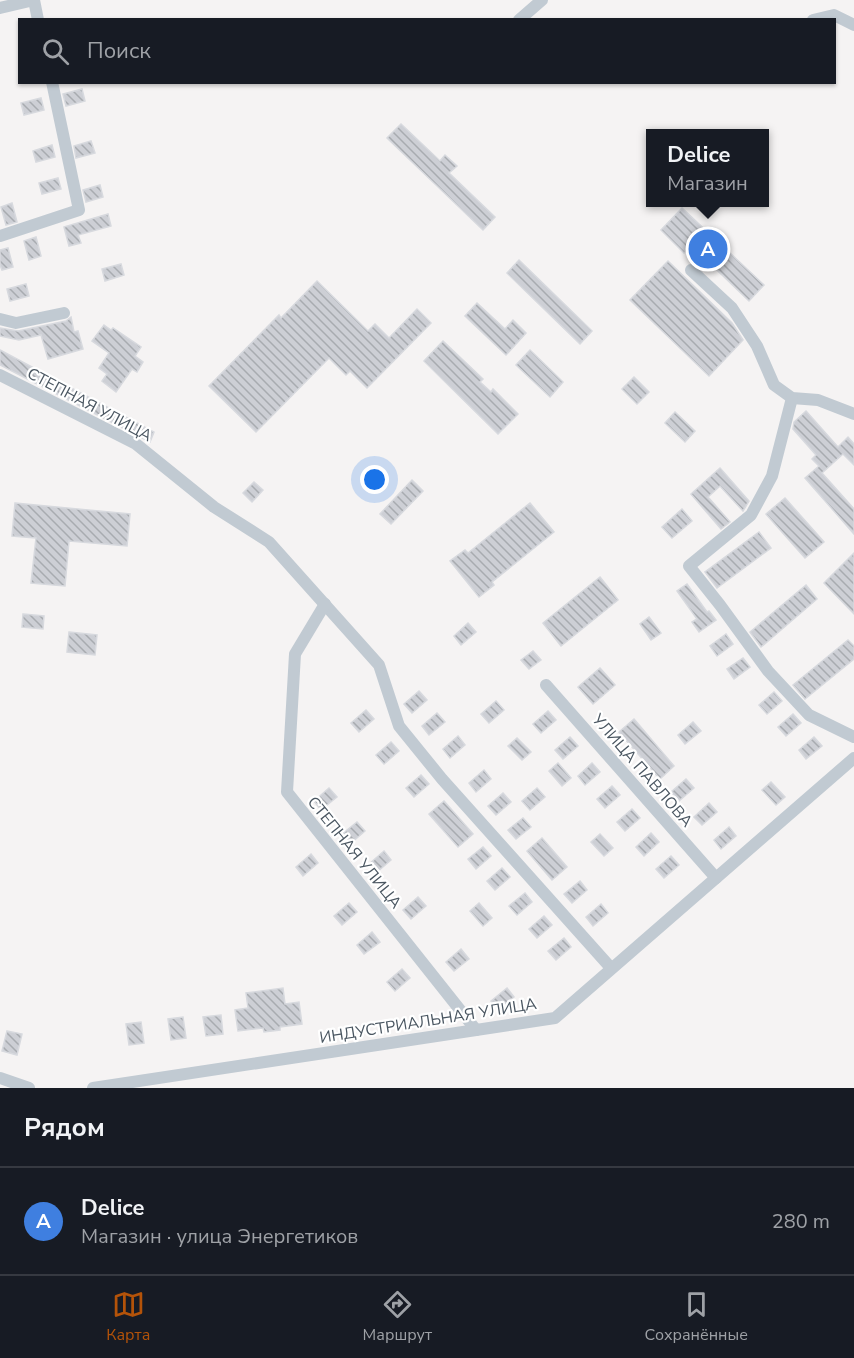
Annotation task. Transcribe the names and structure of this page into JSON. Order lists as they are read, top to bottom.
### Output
{
  "streets": {
    "street": ["СТЕПНАЯ УЛИЦА", "УЛИЦА ПАВЛОВА", "ИНДУСТРИАЛЬНАЯ УЛИЦА"]
  },
  "crossings": [
    ["СТЕПНАЯ УЛИЦА", "ИНДУСТРИАЛЬНАЯ УЛИЦА"],
    ["УЛИЦА ПАВЛОВА", "ИНДУСТРИАЛЬНАЯ УЛИЦА"]
  ],
  "page": {
    "search": "Поиск",
    "popup": ["Delice", "Магазин"],
    "pins": "A",
    "heading": "Рядом",
    "list": [
      {
        "mark": "A",
        "name": "Delice",
        "note": "Магазин · улица Энергетиков",
        "value": "280 m"
      }
    ],
    "nav": ["Карта", "Маршрут", "Сохранённые"]
  }
}
